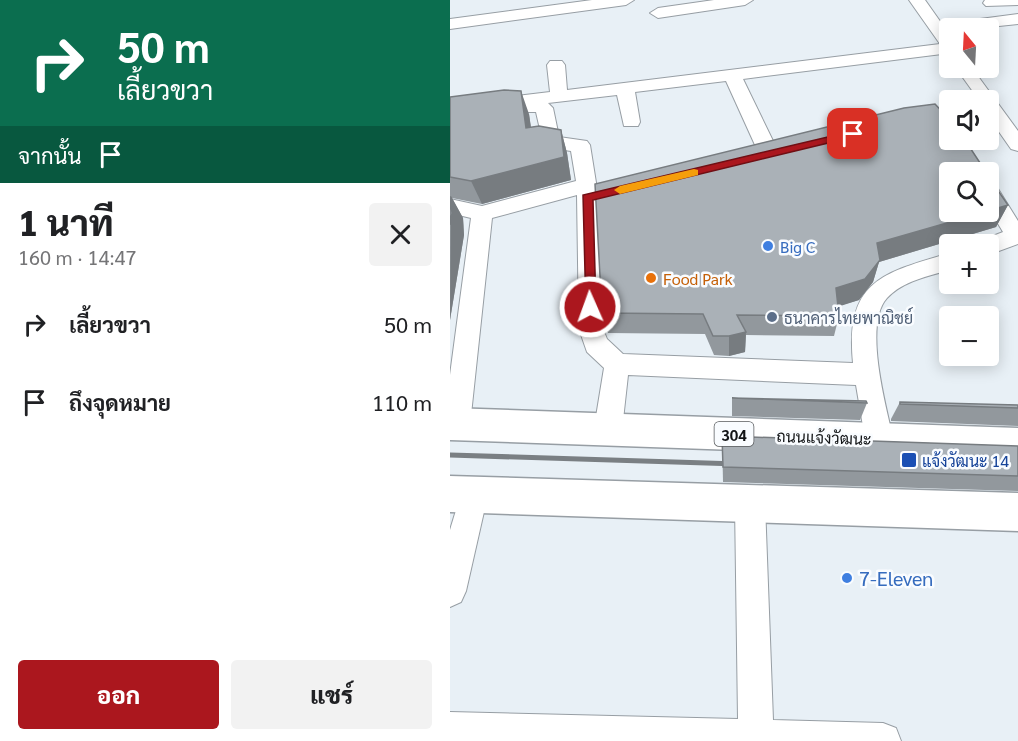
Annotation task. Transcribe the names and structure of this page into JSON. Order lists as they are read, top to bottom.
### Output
{
  "streets": {
    "main road": ["304", "ถนนแจ้งวัฒนะ"]
  },
  "places": {
    "other": [
      "Big C",
      "Food Park",
      "ธนาคารไทยพาณิชย์",
      "7-Eleven"
    ],
    "transit": ["แจ้งวัฒนะ 14"]
  },
  "north": "top",
  "page": {
    "turn": ["50 m", "เลี้ยวขวา"],
    "map_buttons": ["+", "−"],
    "then": "จากนั้น",
    "heading": ["1 นาที", "160 m · 14:47"],
    "list": [
      {
        "name": "เลี้ยวขวา",
        "value": "50 m"
      },
      {
        "name": "ถึงจุดหมาย",
        "value": "110 m"
      }
    ],
    "buttons": ["ออก", "แชร์"]
  }
}
